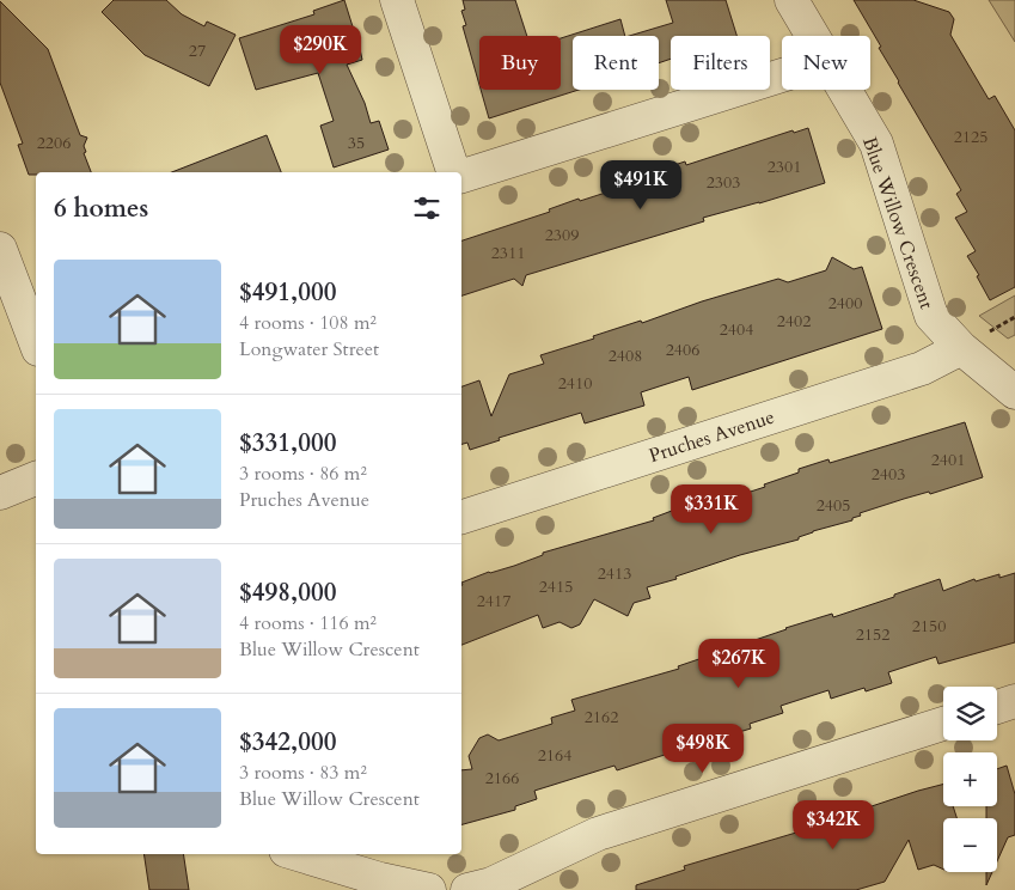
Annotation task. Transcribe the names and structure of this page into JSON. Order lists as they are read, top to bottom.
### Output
{
  "streets": {
    "street": ["Blue Willow Crescent", "Pruches Avenue"]
  },
  "crossings": [
    ["Blue Willow Crescent", "Pruches Avenue"]
  ],
  "house_numbers": [
    "27",
    "2125",
    "2206",
    "35",
    "2301",
    "2303",
    "2309",
    "2311",
    "2400",
    "2402",
    "2404",
    "2406",
    "2408",
    "2410",
    "2401",
    "2403",
    "2405",
    "2413",
    "2415",
    "2417",
    "2150",
    "2152",
    "2162",
    "2164",
    "2166"
  ],
  "page": {
    "price": [
      "$290K",
      "$491K",
      "$331K",
      "$267K",
      "$498K",
      "$342K"
    ],
    "chip": [
      "Buy",
      "Rent",
      "Filters",
      "New"
    ],
    "heading": "6 homes",
    "list": [
      {
        "name": "$491,000",
        "note": "4 rooms · 108 m² · Longwater Street"
      },
      {
        "name": "$331,000",
        "note": "3 rooms · 86 m² · Pruches Avenue"
      },
      {
        "name": "$498,000",
        "note": "4 rooms · 116 m² · Blue Willow Crescent"
      },
      {
        "name": "$342,000",
        "note": "3 rooms · 83 m² · Blue Willow Crescent"
      }
    ],
    "map_buttons": ["+", "−"]
  }
}
